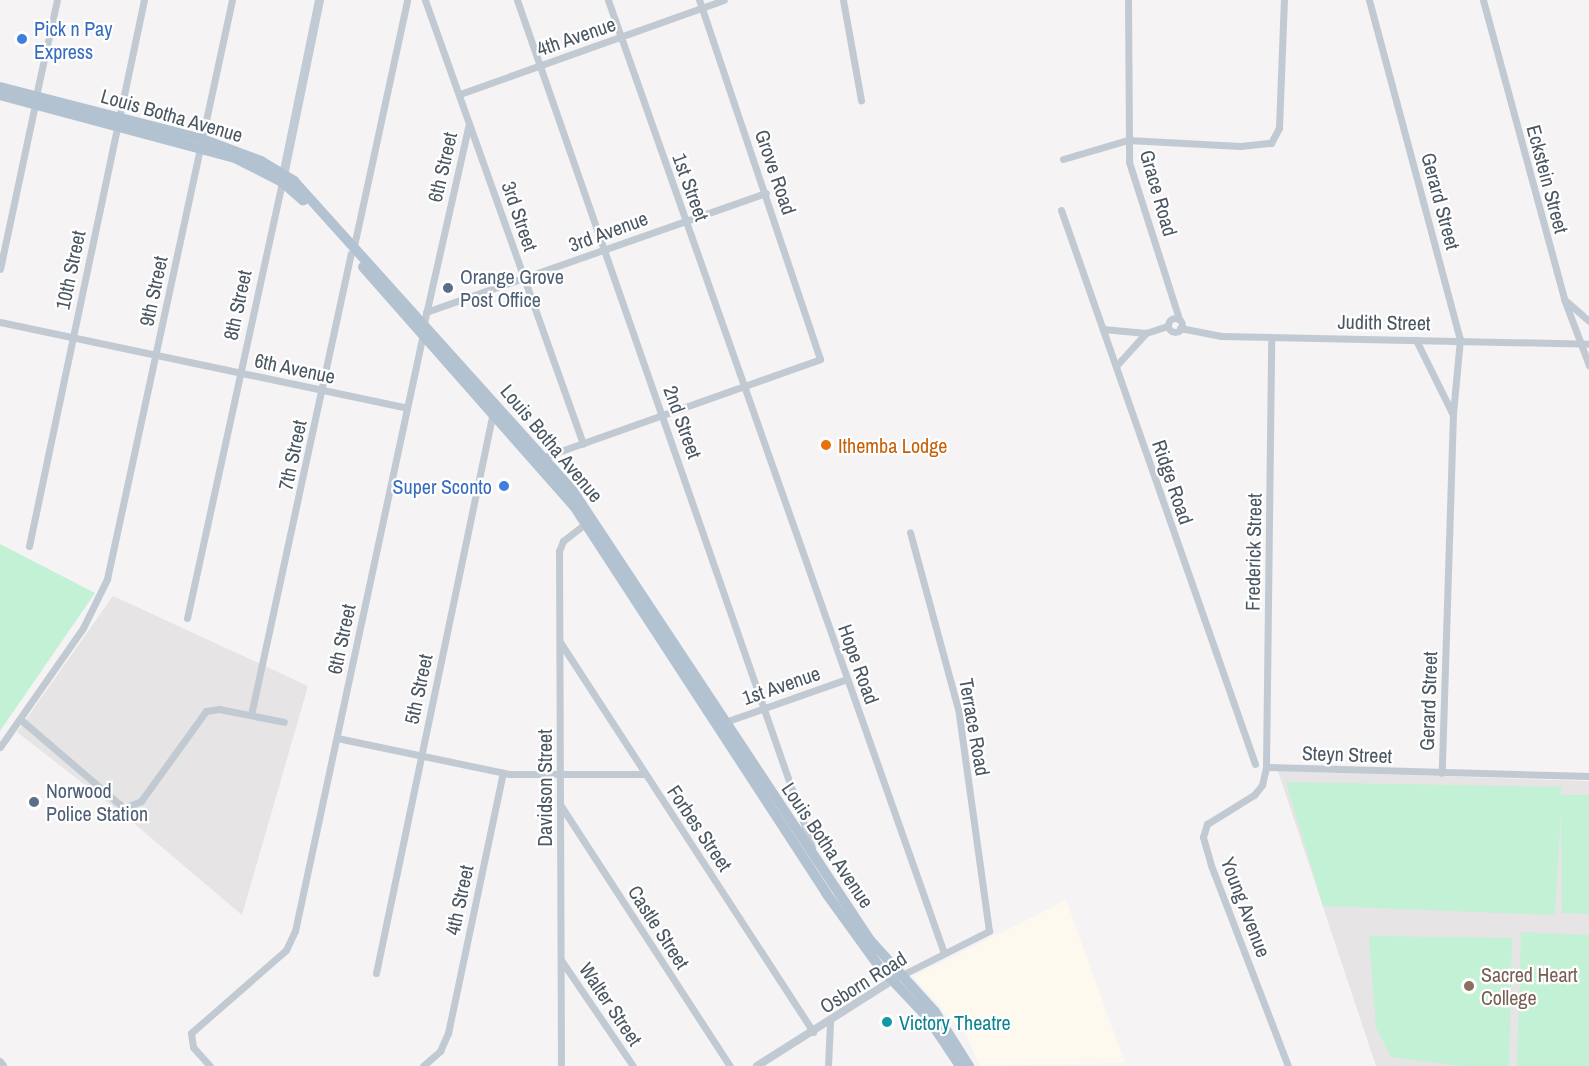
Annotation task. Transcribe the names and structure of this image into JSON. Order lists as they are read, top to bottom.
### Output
{
  "streets": {
    "main road": ["Louis Botha Avenue", "8th Street"],
    "street": [
      "4th Avenue",
      "6th Street",
      "Grove Road",
      "Eckstein Street",
      "1st Street",
      "Grace Road",
      "Gerard Street",
      "3rd Street",
      "3rd Avenue",
      "10th Street",
      "9th Street",
      "Judith Street",
      "6th Avenue",
      "2nd Street",
      "7th Street",
      "Ridge Road",
      "Frederick Street",
      "Hope Road",
      "1st Avenue",
      "5th Street",
      "Terrace Road",
      "Steyn Street",
      "Davidson Street",
      "Forbes Street",
      "4th Street",
      "Young Avenue",
      "Castle Street",
      "Osborn Road",
      "Walter Street"
    ]
  },
  "crossings": [
    ["4th Avenue", "Grove Road"],
    ["4th Avenue", "1st Street"],
    ["4th Avenue", "3rd Street"],
    ["4th Avenue", "2nd Street"],
    ["Louis Botha Avenue", "6th Street"],
    ["Louis Botha Avenue", "10th Street"],
    ["Louis Botha Avenue", "9th Street"],
    ["Louis Botha Avenue", "8th Street"],
    ["Louis Botha Avenue", "2nd Street"],
    ["Louis Botha Avenue", "7th Street"],
    ["Louis Botha Avenue", "1st Avenue"],
    ["Louis Botha Avenue", "5th Street"],
    ["Louis Botha Avenue", "Davidson Street"],
    ["Louis Botha Avenue", "Osborn Road"],
    ["6th Street", "3rd Street"],
    ["6th Street", "3rd Avenue"],
    ["6th Street", "6th Avenue"],
    ["Grove Road", "1st Street"],
    ["Grove Road", "3rd Avenue"],
    ["Grove Road", "Hope Road"],
    ["Eckstein Street", "Judith Street"],
    ["1st Street", "3rd Avenue"],
    ["1st Street", "Hope Road"],
    ["Grace Road", "Judith Street"],
    ["Gerard Street", "Judith Street"],
    ["Gerard Street", "Steyn Street"],
    ["3rd Street", "3rd Avenue"],
    ["3rd Avenue", "2nd Street"],
    ["10th Street", "6th Avenue"],
    ["9th Street", "6th Avenue"],
    ["8th Street", "6th Avenue"],
    ["Judith Street", "Frederick Street"],
    ["6th Avenue", "7th Street"],
    ["2nd Street", "1st Avenue"],
    ["Frederick Street", "Steyn Street"],
    ["Frederick Street", "Young Avenue"],
    ["Hope Road", "1st Avenue"],
    ["Hope Road", "Osborn Road"],
    ["Terrace Road", "Osborn Road"],
    ["Steyn Street", "Young Avenue"],
    ["Davidson Street", "Forbes Street"],
    ["Davidson Street", "Castle Street"],
    ["Davidson Street", "Walter Street"],
    ["Forbes Street", "Osborn Road"]
  ],
  "places": [
    "Pick n Pay Express",
    "Orange Grove Post Office",
    "Ithemba Lodge",
    "Super Sconto",
    "Norwood Police Station",
    "Sacred Heart College",
    "Victory Theatre"
  ]
}
